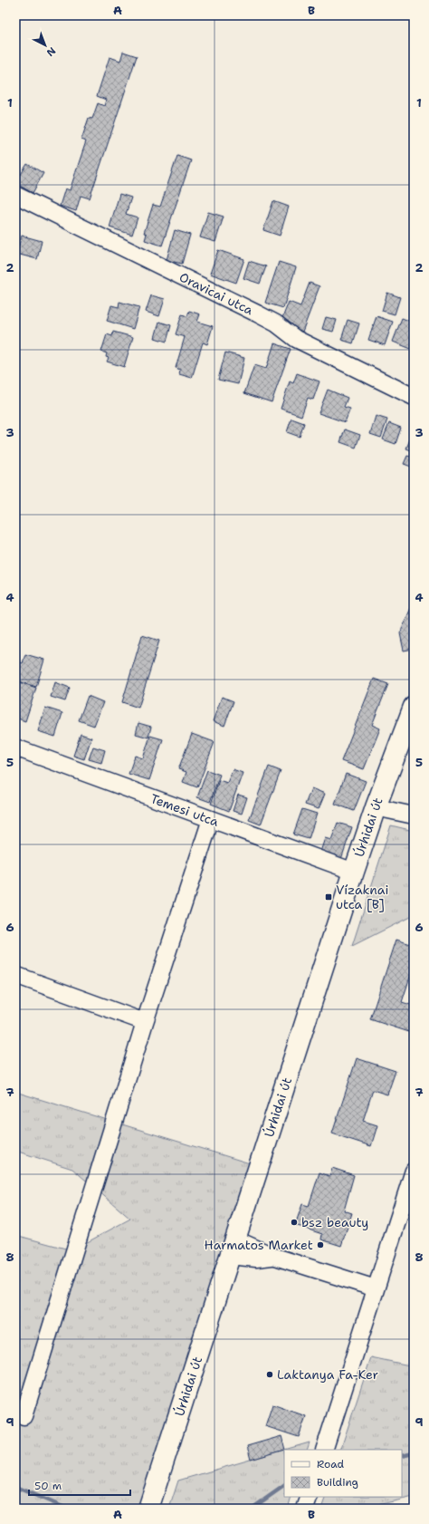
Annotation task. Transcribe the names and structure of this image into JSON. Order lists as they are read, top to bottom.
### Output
{
  "streets": {
    "main road": ["Úrhidai út"],
    "street": ["Oravicai utca", "Temesi utca"]
  },
  "crossings": [
    ["Temesi utca", "Úrhidai út"]
  ],
  "places": {
    "transit": ["Vízaknai utca [B]"],
    "other": ["bsz beauty", "Harmatos Market", "Laktanya Fa-Ker"]
  },
  "legend": ["Road", "Building"],
  "scale_bar": "50 m",
  "north": "bottom right",
  "grid": {
    "columns": ["A", "B"],
    "rows": [
      "1",
      "2",
      "3",
      "4",
      "5",
      "6",
      "7",
      "8",
      "9"
    ]
  }
}
